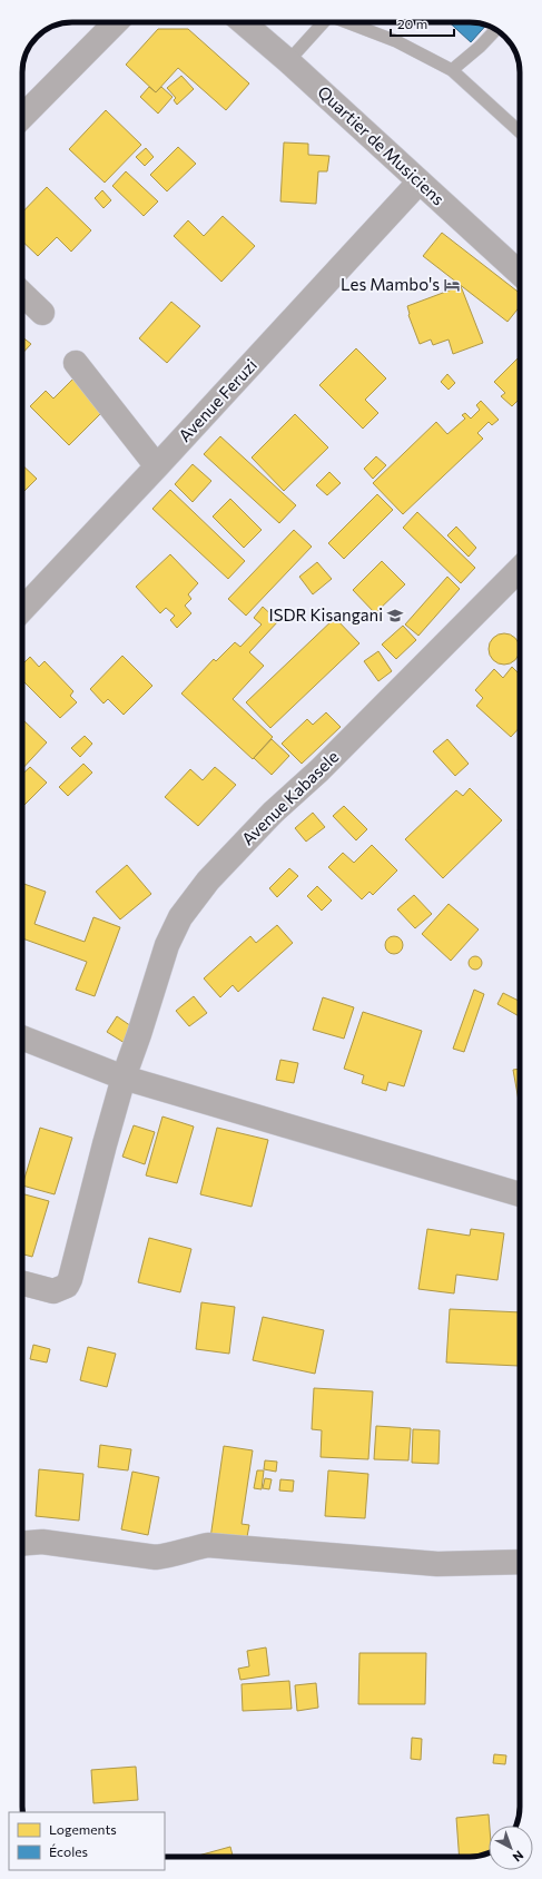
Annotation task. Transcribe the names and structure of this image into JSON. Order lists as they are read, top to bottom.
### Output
{
  "streets": {
    "street": ["Quartier de Musiciens", "Avenue Feruzi", "Avenue Kabasele"]
  },
  "crossings": [
    ["Quartier de Musiciens", "Avenue Feruzi"]
  ],
  "places": {
    "hotel": ["Les Mambo's"],
    "school or university": ["ISDR Kisangani"]
  },
  "legend": ["Logements", "Écoles"],
  "scale_bar": "20 m",
  "north": "bottom right"
}
